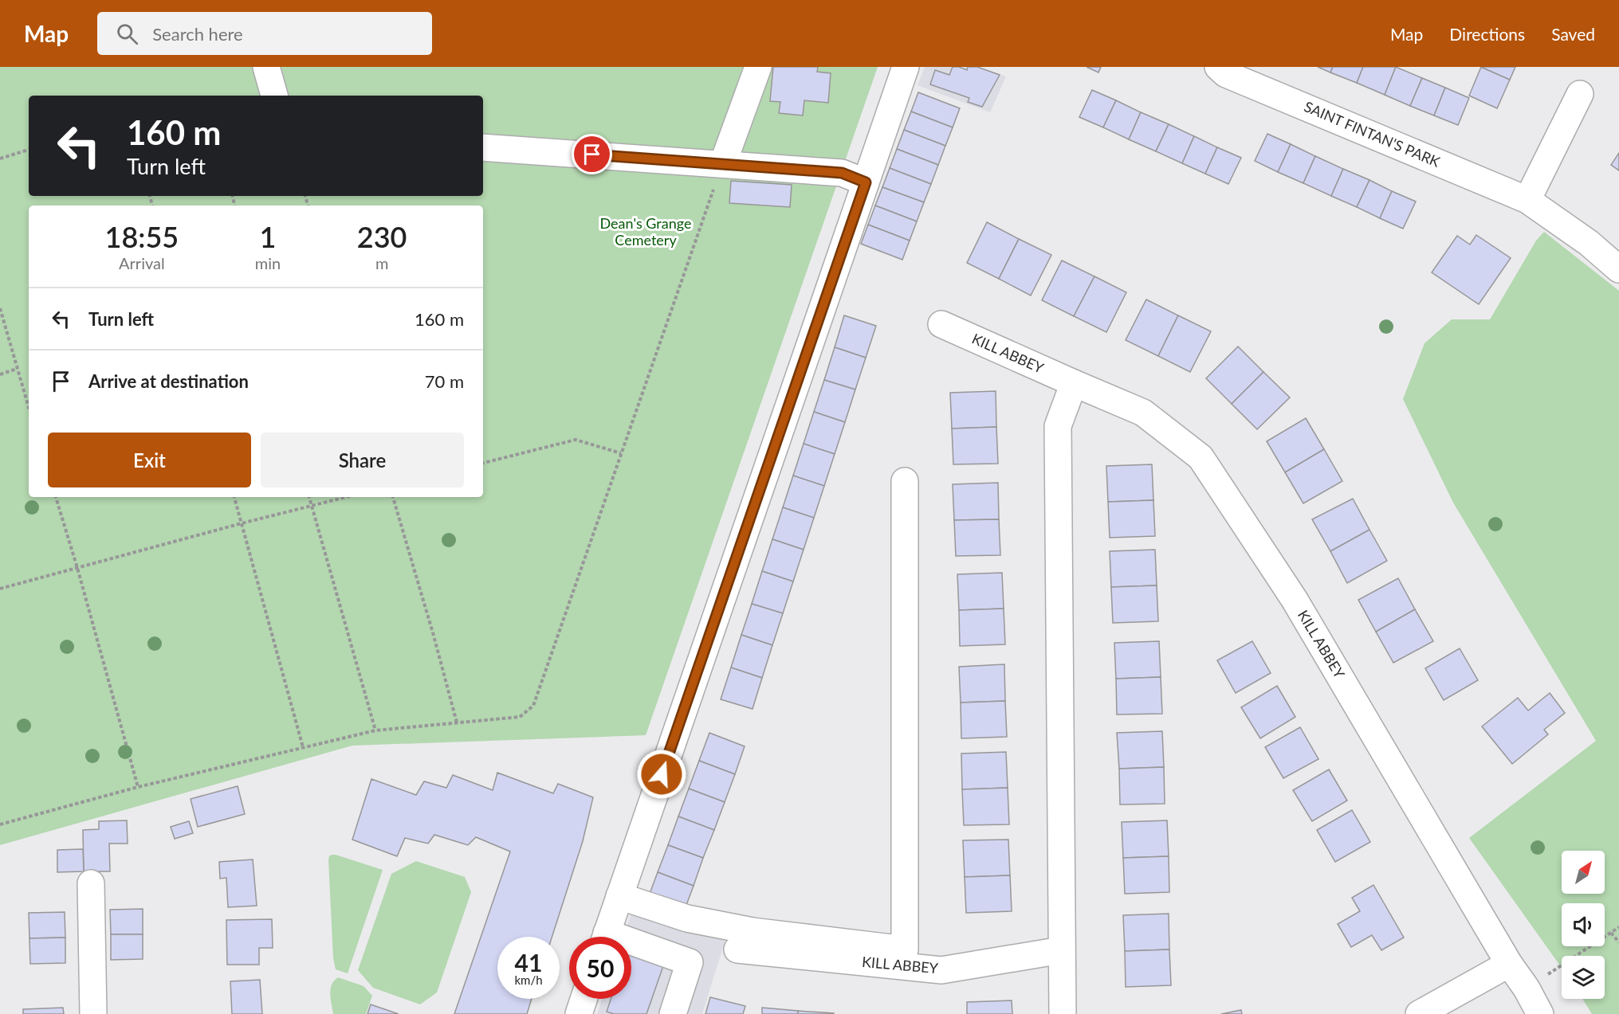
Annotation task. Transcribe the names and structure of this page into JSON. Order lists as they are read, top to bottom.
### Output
{
  "streets": {
    "street": ["SAINT FINTAN'S PARK", "KILL ABBEY"]
  },
  "parks": ["Dean's Grange Cemetery"],
  "north": "top right",
  "page": {
    "header": "Map",
    "search": "Search here",
    "nav": ["Map", "Directions", "Saved"],
    "turn": ["160 m", "Turn left"],
    "eta": [
      "18:55",
      "Arrival",
      "1",
      "min",
      "230",
      "m"
    ],
    "list": [
      {
        "name": "Turn left",
        "value": "160 m"
      },
      {
        "name": "Arrive at destination",
        "value": "70 m"
      }
    ],
    "buttons": ["Exit", "Share"],
    "speed": "41 km/h",
    "limit": "50"
  }
}
